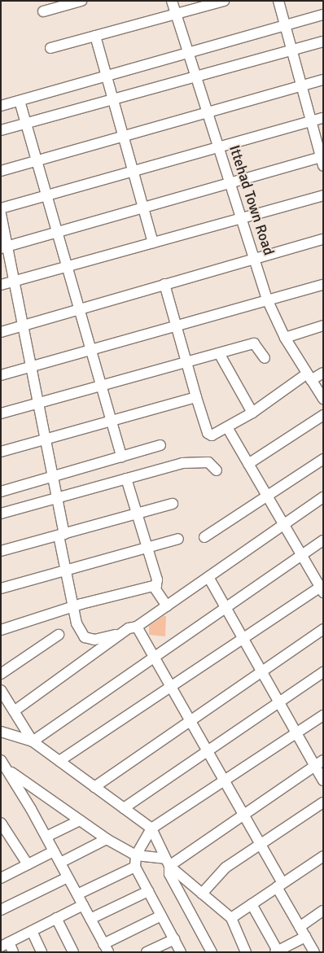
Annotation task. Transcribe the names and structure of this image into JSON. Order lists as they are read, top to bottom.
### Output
{
  "streets": {
    "street": ["Ittehad Town Road"]
  }
}
